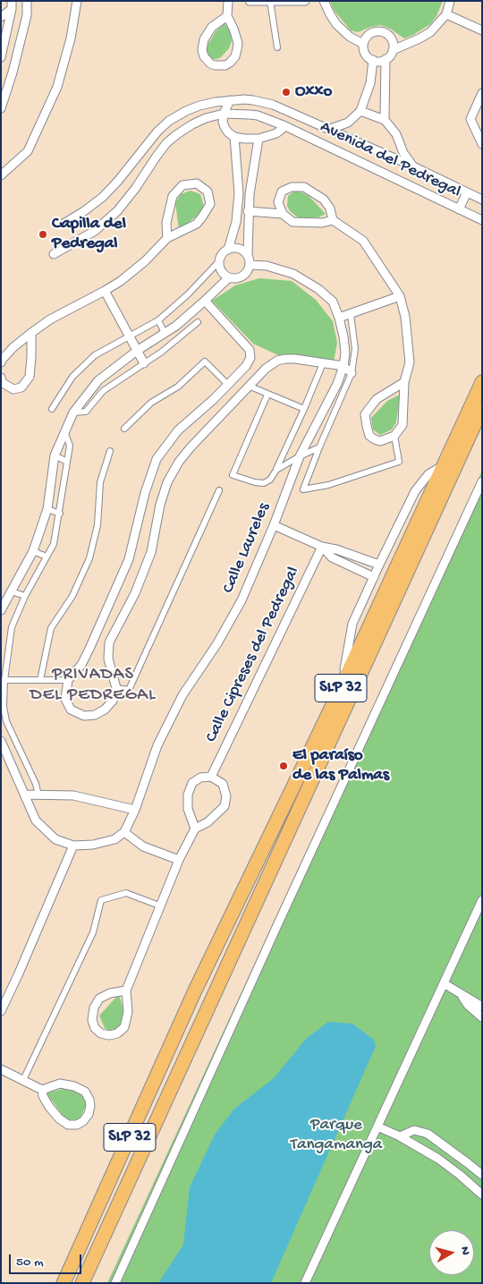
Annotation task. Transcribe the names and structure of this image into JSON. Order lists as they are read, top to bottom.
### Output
{
  "streets": {
    "highway": ["SLP 32"],
    "street": ["Avenida del Pedregal", "Calle Laureles", "Calle Cipreses del Pedregal"]
  },
  "districts": ["PRIVADAS DEL PEDREGAL"],
  "parks": ["Parque Tangamanga"],
  "places": ["Oxxo", "Capilla del Pedregal", "El paraíso de las Palmas"],
  "scale_bar": "50 m",
  "north": "right"
}
